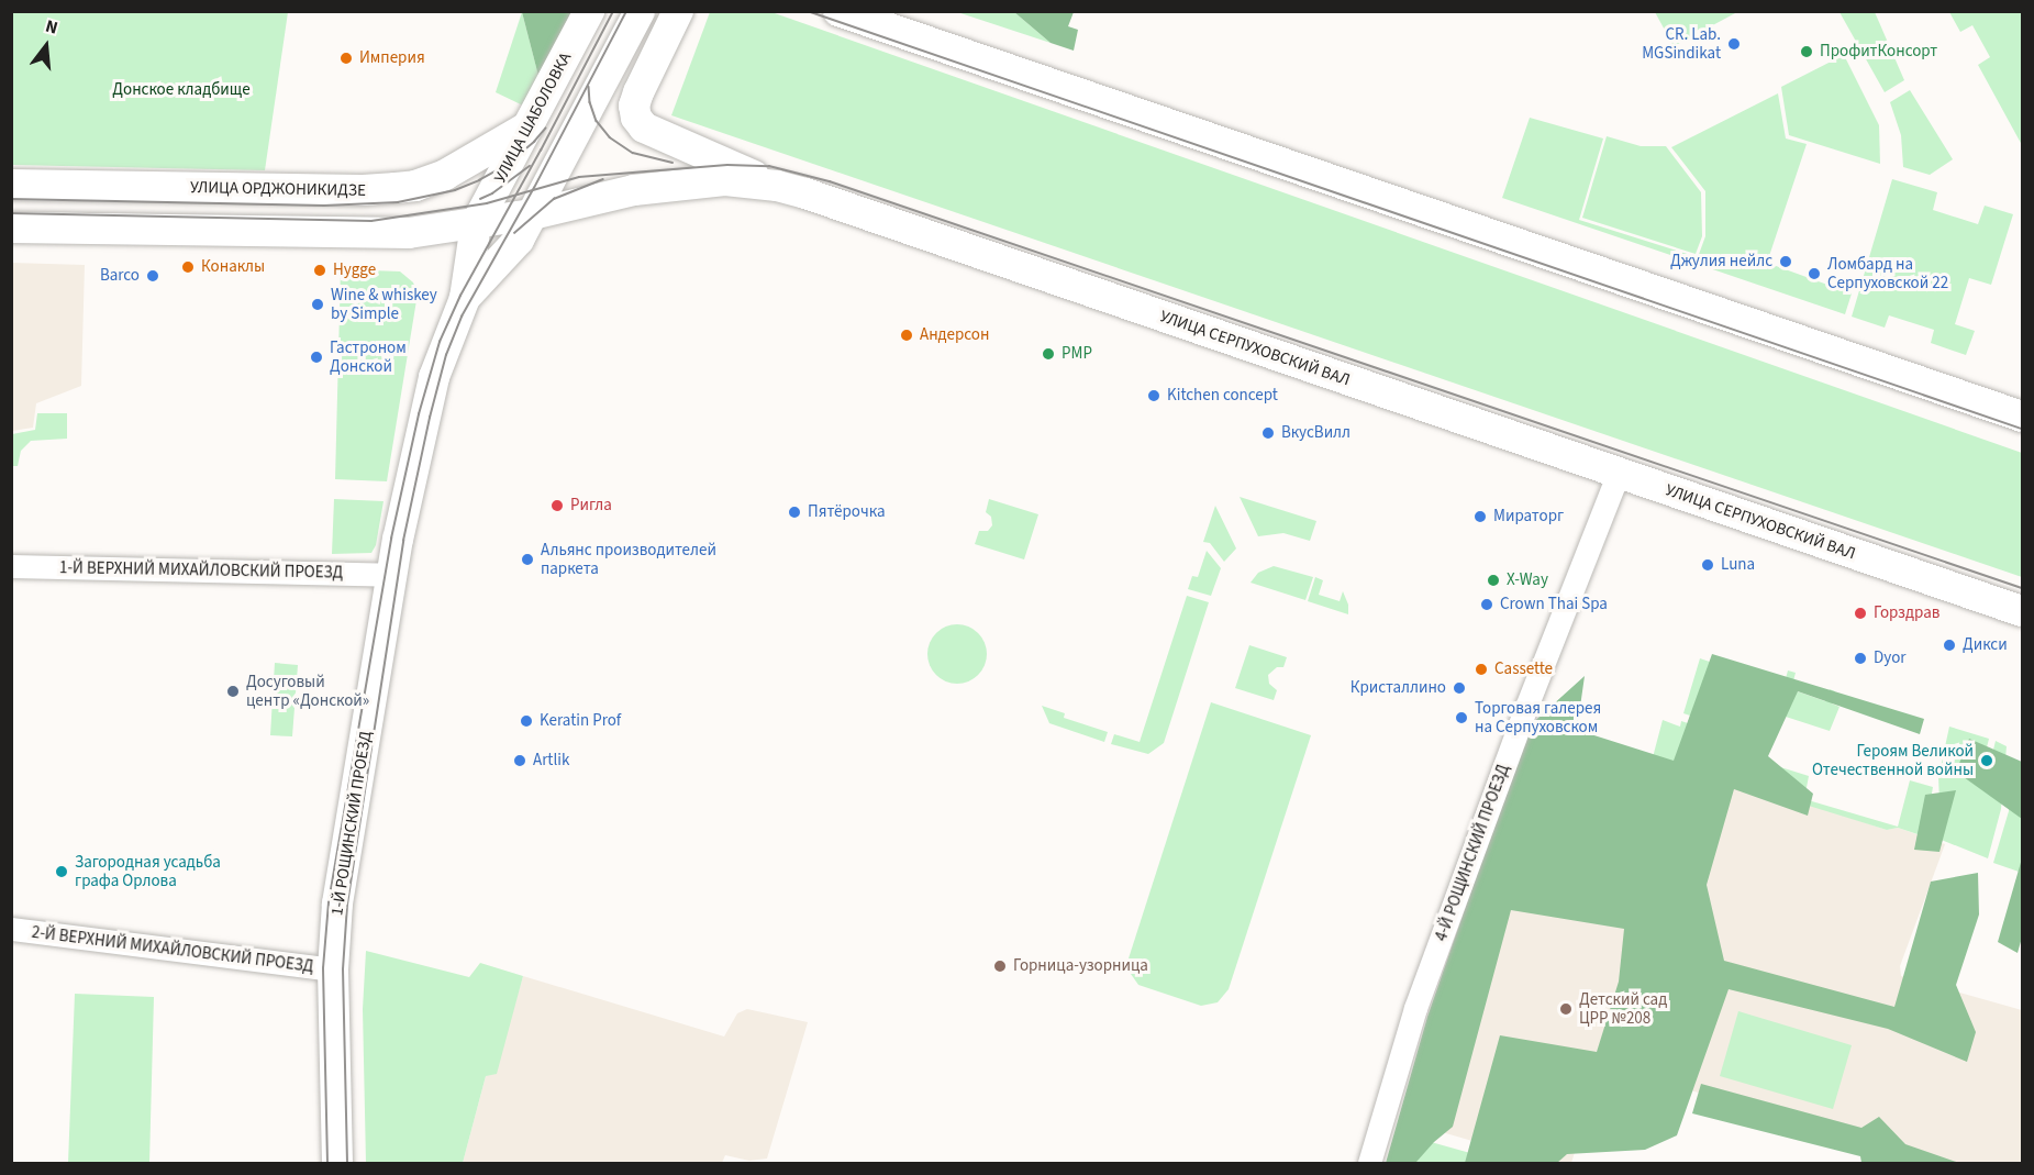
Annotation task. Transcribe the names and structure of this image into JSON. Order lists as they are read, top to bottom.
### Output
{
  "streets": {
    "main road": [
      "УЛИЦА ШАБОЛОВКА",
      "УЛИЦА ОРДЖОНИКИДЗЕ",
      "УЛИЦА СЕРПУХОВСКИЙ ВАЛ",
      "1-Й РОЩИНСКИЙ ПРОЕЗД"
    ],
    "street": ["1-Й ВЕРХНИЙ МИХАЙЛОВСКИЙ ПРОЕЗД", "4-Й РОЩИНСКИЙ ПРОЕЗД", "2-Й ВЕРХНИЙ МИХАЙЛОВСКИЙ ПРОЕЗД"]
  },
  "crossings": [
    ["УЛИЦА ШАБОЛОВКА", "УЛИЦА ОРДЖОНИКИДЗЕ"],
    ["УЛИЦА ШАБОЛОВКА", "УЛИЦА СЕРПУХОВСКИЙ ВАЛ"],
    ["УЛИЦА ШАБОЛОВКА", "1-Й РОЩИНСКИЙ ПРОЕЗД"],
    ["УЛИЦА СЕРПУХОВСКИЙ ВАЛ", "1-Й РОЩИНСКИЙ ПРОЕЗД"],
    ["УЛИЦА СЕРПУХОВСКИЙ ВАЛ", "4-Й РОЩИНСКИЙ ПРОЕЗД"],
    ["1-Й ВЕРХНИЙ МИХАЙЛОВСКИЙ ПРОЕЗД", "1-Й РОЩИНСКИЙ ПРОЕЗД"],
    ["1-Й РОЩИНСКИЙ ПРОЕЗД", "2-Й ВЕРХНИЙ МИХАЙЛОВСКИЙ ПРОЕЗД"]
  ],
  "parks": ["Донское кладбище"],
  "places": [
    "CR. Lab. MGSindikat",
    "ПрофитКонсорт",
    "Империя",
    "Джулия нейлс",
    "Конаклы",
    "Hygge",
    "Ломбард на Серпуховской 22",
    "Barco",
    "Wine & whiskey by Simple",
    "Андерсон",
    "PMP",
    "Гастроном Донской",
    "Kitchen concept",
    "ВкусВилл",
    "Ригла",
    "Пятёрочка",
    "Мираторг",
    "Альянс производителей паркета",
    "Luna",
    "X-Way",
    "Crown Thai Spa",
    "Горздрав",
    "Дикси",
    "Dyor",
    "Cassette",
    "Кристаллино",
    "Досуговый центр «Донской»",
    "Торговая галерея на Серпуховском",
    "Keratin Prof",
    "Artlik",
    "Героям Великой Отечественной войны",
    "Загородная усадьба графа Орлова",
    "Горница-узорница",
    "Детский сад ЦРР №208"
  ],
  "north": "top"
}
